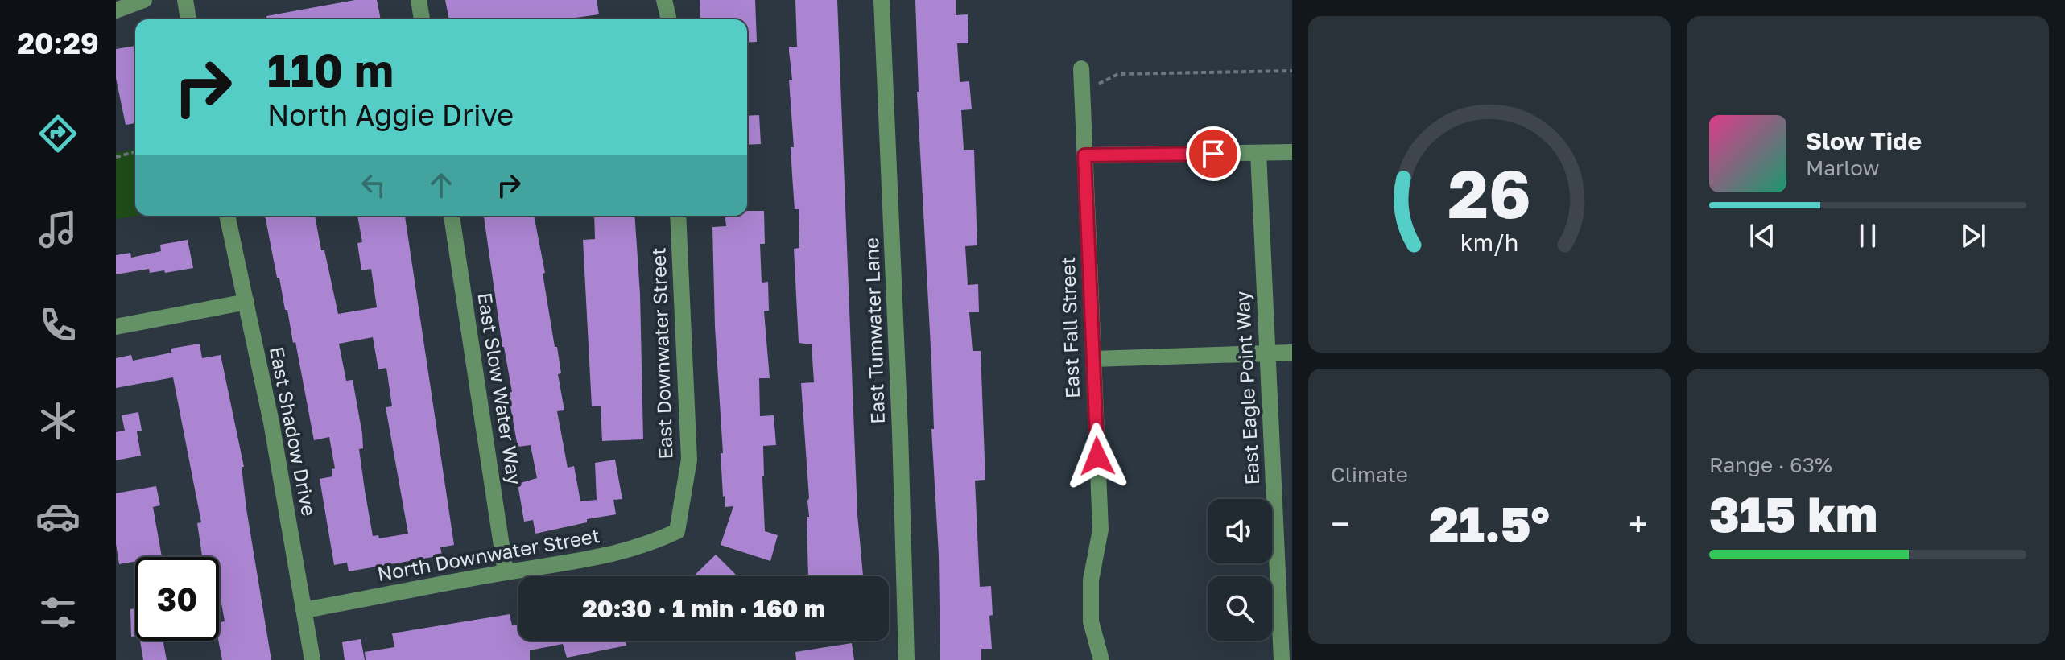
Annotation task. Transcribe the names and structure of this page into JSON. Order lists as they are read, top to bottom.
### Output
{
  "streets": {
    "street": [
      "East Fall Street",
      "East Tumwater Lane",
      "East Downwater Street",
      "East Eagle Point Way",
      "East Slow Water Way",
      "East Shadow Drive",
      "North Downwater Street"
    ]
  },
  "crossings": [
    ["East Downwater Street", "North Downwater Street"],
    ["East Slow Water Way", "North Downwater Street"],
    ["East Shadow Drive", "North Downwater Street"]
  ],
  "page": {
    "tabs": "20:29",
    "turn": ["110 m", "North Aggie Drive"],
    "song": ["Slow Tide", "Marlow"],
    "tile": [
      "Climate",
      ["Range · 63%", "315 km"]
    ],
    "heat": ["−", "21.5°", "+"],
    "limit": "30",
    "trip": "20:30 · 1 min · 160 m",
    "gauge": ["26", "km/h"]
  }
}
